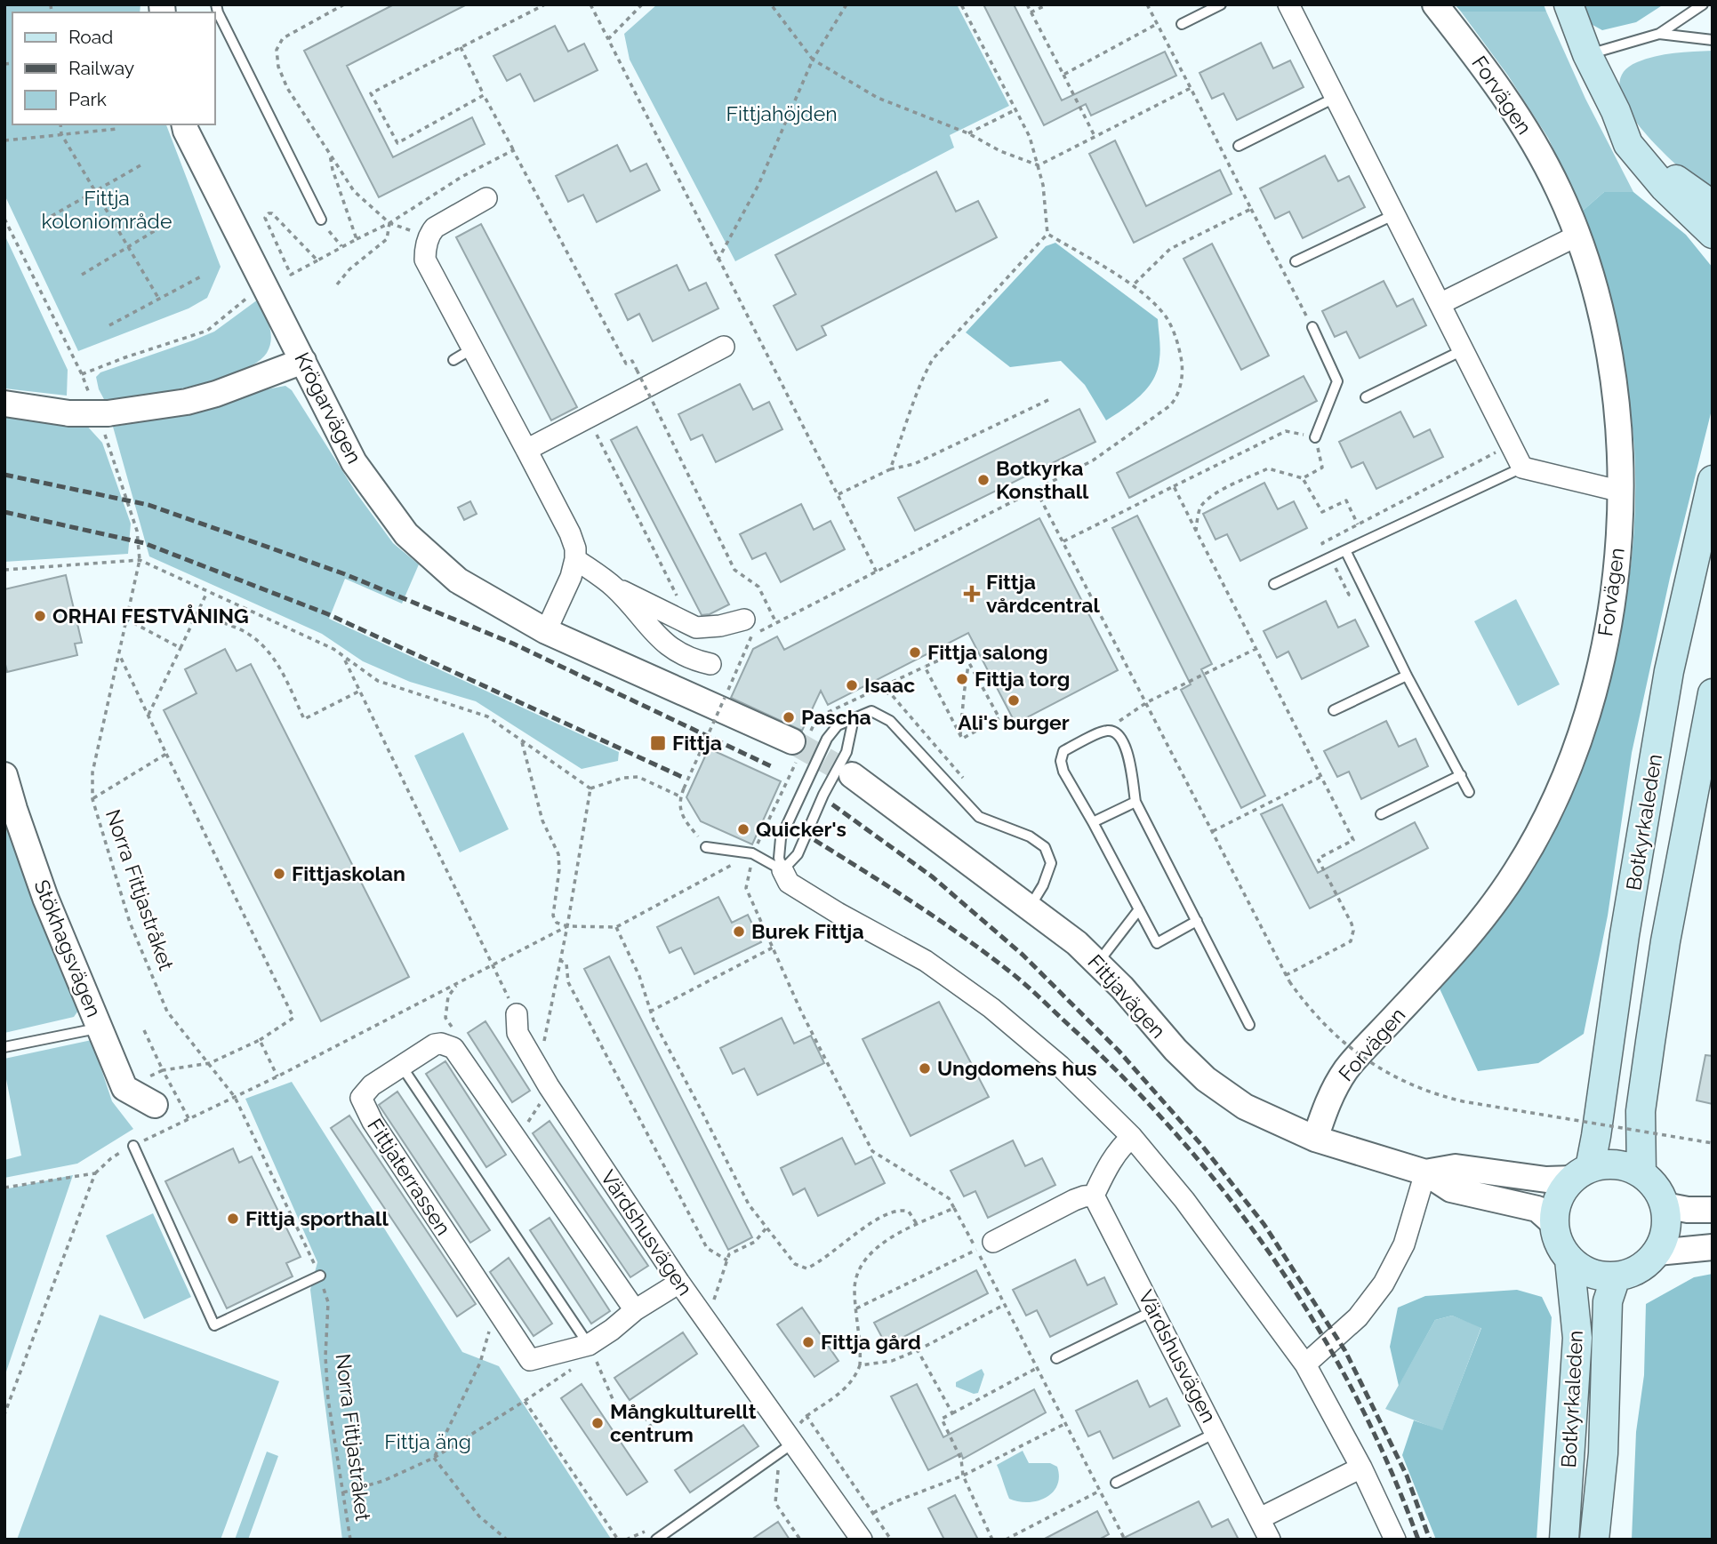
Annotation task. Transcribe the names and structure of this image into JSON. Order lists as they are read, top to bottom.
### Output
{
  "streets": {
    "main road": ["Botkyrkaleden"],
    "street": [
      "Forvägen",
      "Krögarvägen",
      "Stökhagsvägen",
      "Fittjavägen",
      "Fittjaterrassen",
      "Värdshusvägen"
    ],
    "path": ["Norra Fittjastråket"]
  },
  "crossings": [
    ["Forvägen", "Fittjavägen"],
    ["Botkyrkaleden", "Fittjavägen"],
    ["Fittjaterrassen", "Värdshusvägen"]
  ],
  "parks": ["Fittjahöjden", "Fittja koloniområde", "Fittja äng"],
  "places": {
    "other": [
      "Botkyrka Konsthall",
      "ORHAI FESTVÅNING",
      "Fittja salong",
      "Fittja torg",
      "Isaac",
      "Ali's burger",
      "Pascha",
      "Quicker's",
      "Fittjaskolan",
      "Burek Fittja",
      "Ungdomens hus",
      "Fittja sporthall",
      "Fittja gård",
      "Mångkulturellt centrum"
    ],
    "health": ["Fittja vårdcentral"],
    "transit": ["Fittja"]
  },
  "legend": ["Road", "Railway", "Park"]
}
